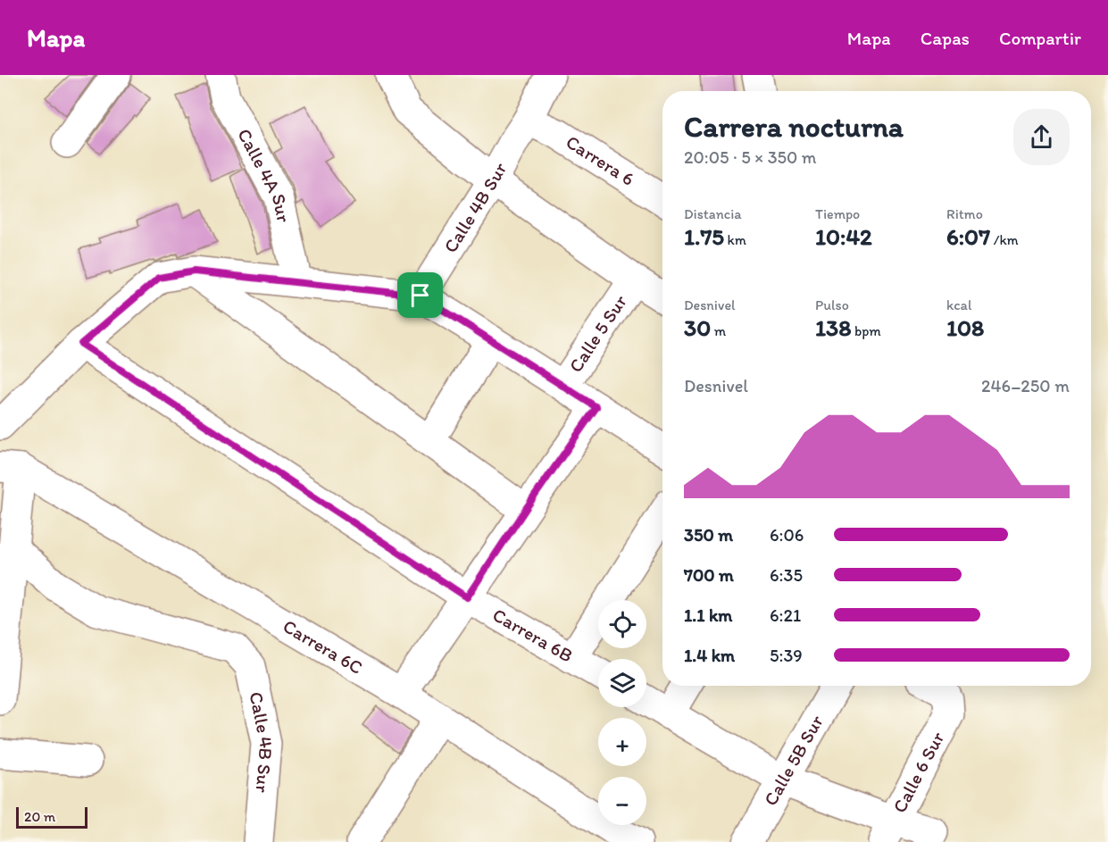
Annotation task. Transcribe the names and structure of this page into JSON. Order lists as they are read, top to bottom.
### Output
{
  "streets": {
    "street": [
      "Carrera 6",
      "Calle 4A Sur",
      "Calle 4B Sur",
      "Calle 5 Sur",
      "Carrera 6B",
      "Carrera 6C",
      "Calle 5B Sur",
      "Calle 6 Sur"
    ]
  },
  "crossings": [
    ["Carrera 6", "Calle 4B Sur"]
  ],
  "scale_bar": "20 m",
  "page": {
    "header": "Mapa",
    "nav": ["Mapa", "Capas", "Compartir"],
    "heading": ["Carrera nocturna", "20:05 · 5 × 350 m"],
    "stats": [
      ["Distancia", "1.75 km"],
      ["Tiempo", "10:42"],
      ["Ritmo", "6:07 /km"],
      ["Desnivel", "30 m"],
      ["Pulso", "138 bpm"],
      ["kcal", "108"]
    ],
    "chart": ["Desnivel", "246–250 m"],
    "list": [
      {
        "name": "350 m",
        "note": "6:06"
      },
      {
        "name": "700 m",
        "note": "6:35"
      },
      {
        "name": "1.1 km",
        "note": "6:21"
      },
      {
        "name": "1.4 km",
        "note": "5:39"
      }
    ],
    "map_buttons": ["+", "−"],
    "scale": "20 m"
  }
}
